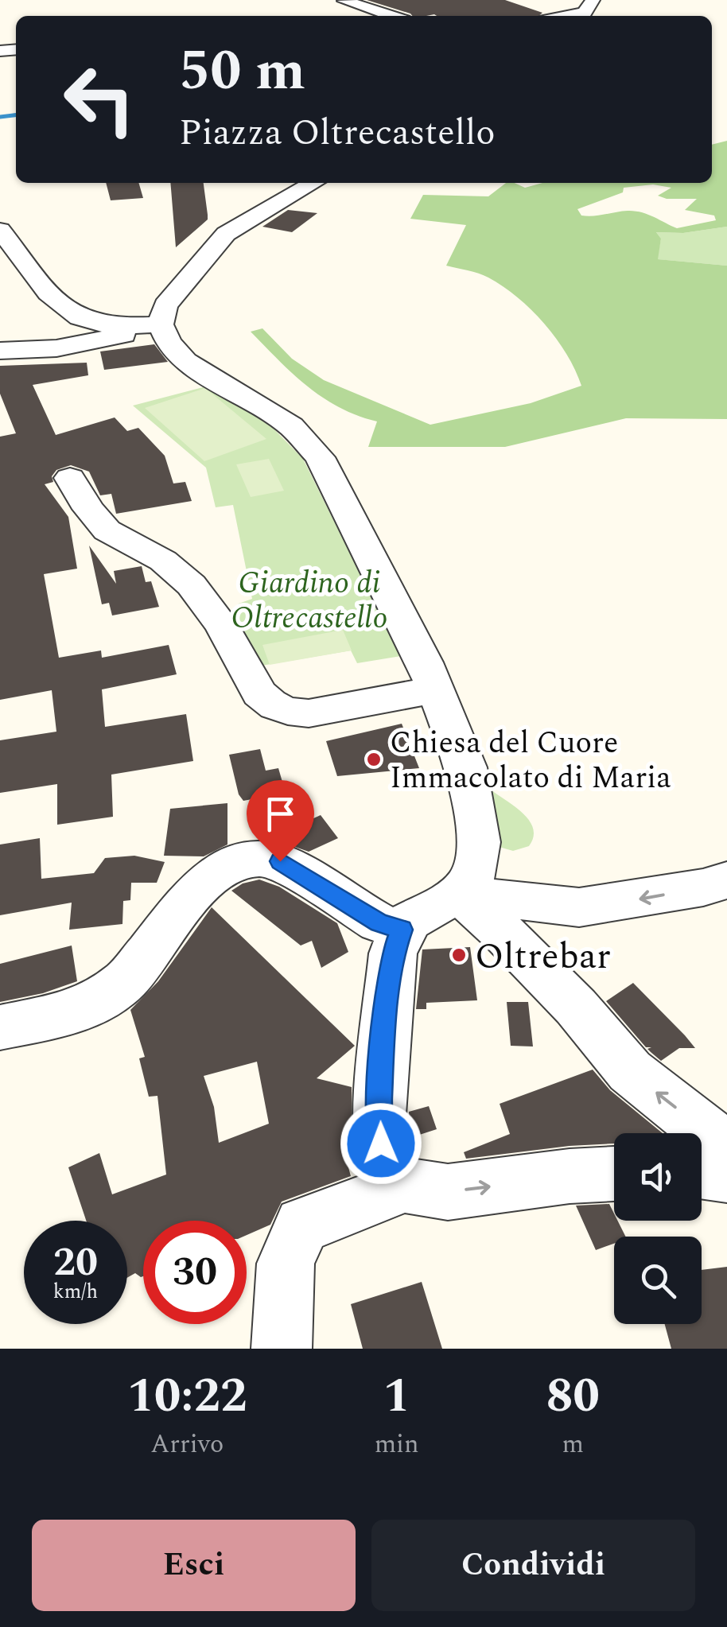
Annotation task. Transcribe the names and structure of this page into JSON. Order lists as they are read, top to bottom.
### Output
{
  "parks": ["Giardino di Oltrecastello"],
  "places": ["Chiesa del Cuore Immacolato di Maria", "Oltrebar"],
  "page": {
    "turn": ["50 m", "Piazza Oltrecastello"],
    "speed": "20 km/h",
    "limit": "30",
    "eta": [
      "10:22",
      "Arrivo",
      "1",
      "min",
      "80",
      "m"
    ],
    "buttons": ["Esci", "Condividi"]
  }
}
